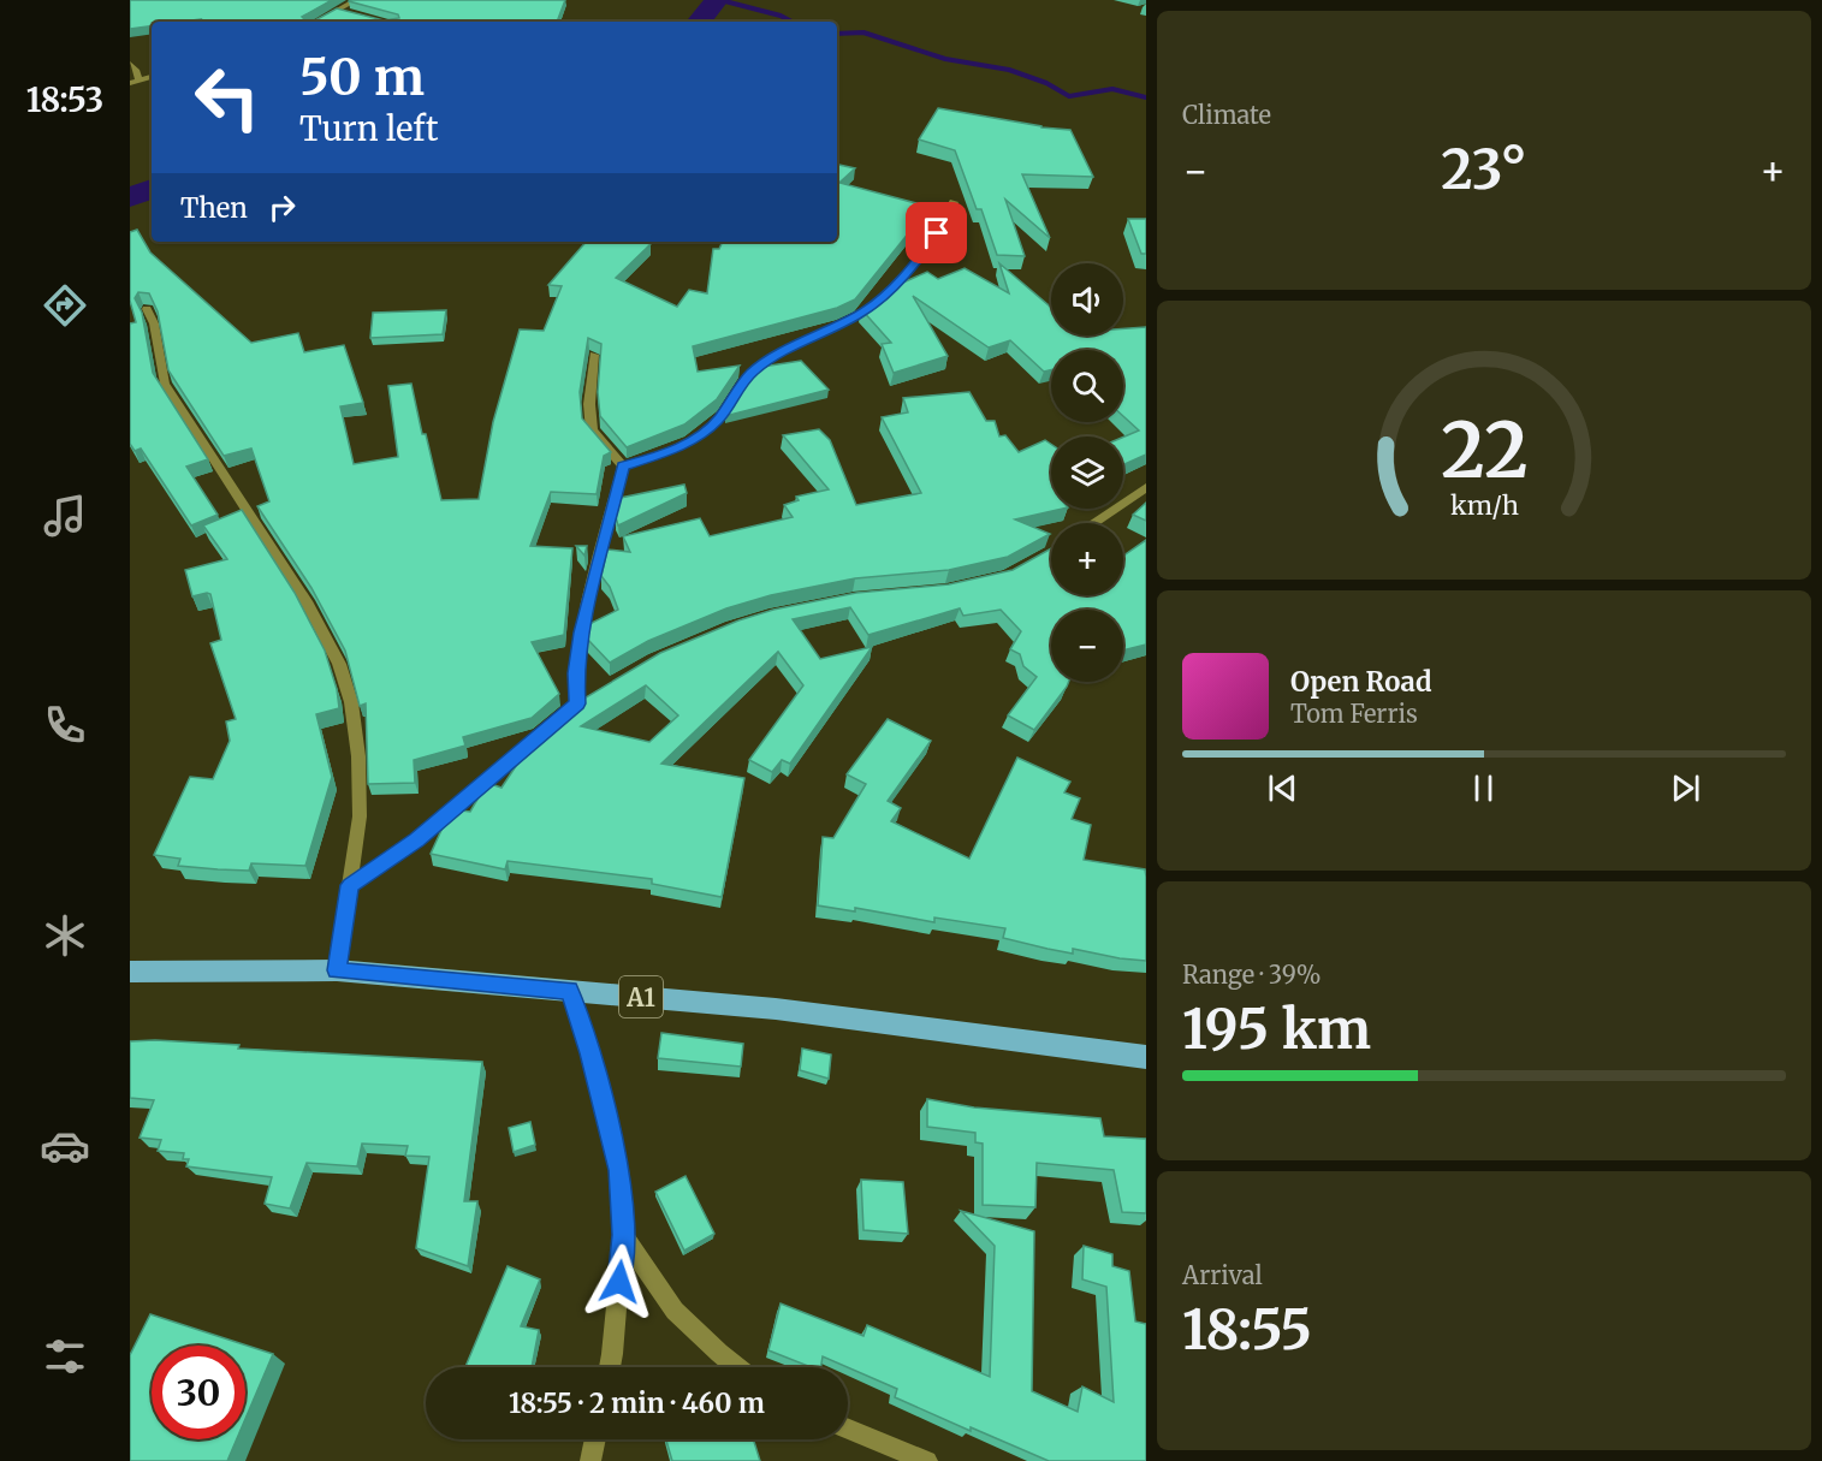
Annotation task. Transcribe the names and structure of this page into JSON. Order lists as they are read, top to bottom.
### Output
{
  "streets": {
    "highway": ["A1"]
  },
  "page": {
    "tabs": "18:53",
    "tile": [
      "Climate",
      ["Range · 39%", "195 km"],
      ["Arrival", "18:55"]
    ],
    "turn": ["50 m", "Turn left"],
    "heat": ["−", "23°", "+"],
    "then": "Then",
    "map_buttons": ["+", "−"],
    "song": ["Open Road", "Tom Ferris"],
    "limit": "30",
    "trip": "18:55 · 2 min · 460 m",
    "gauge": ["22", "km/h"]
  }
}
